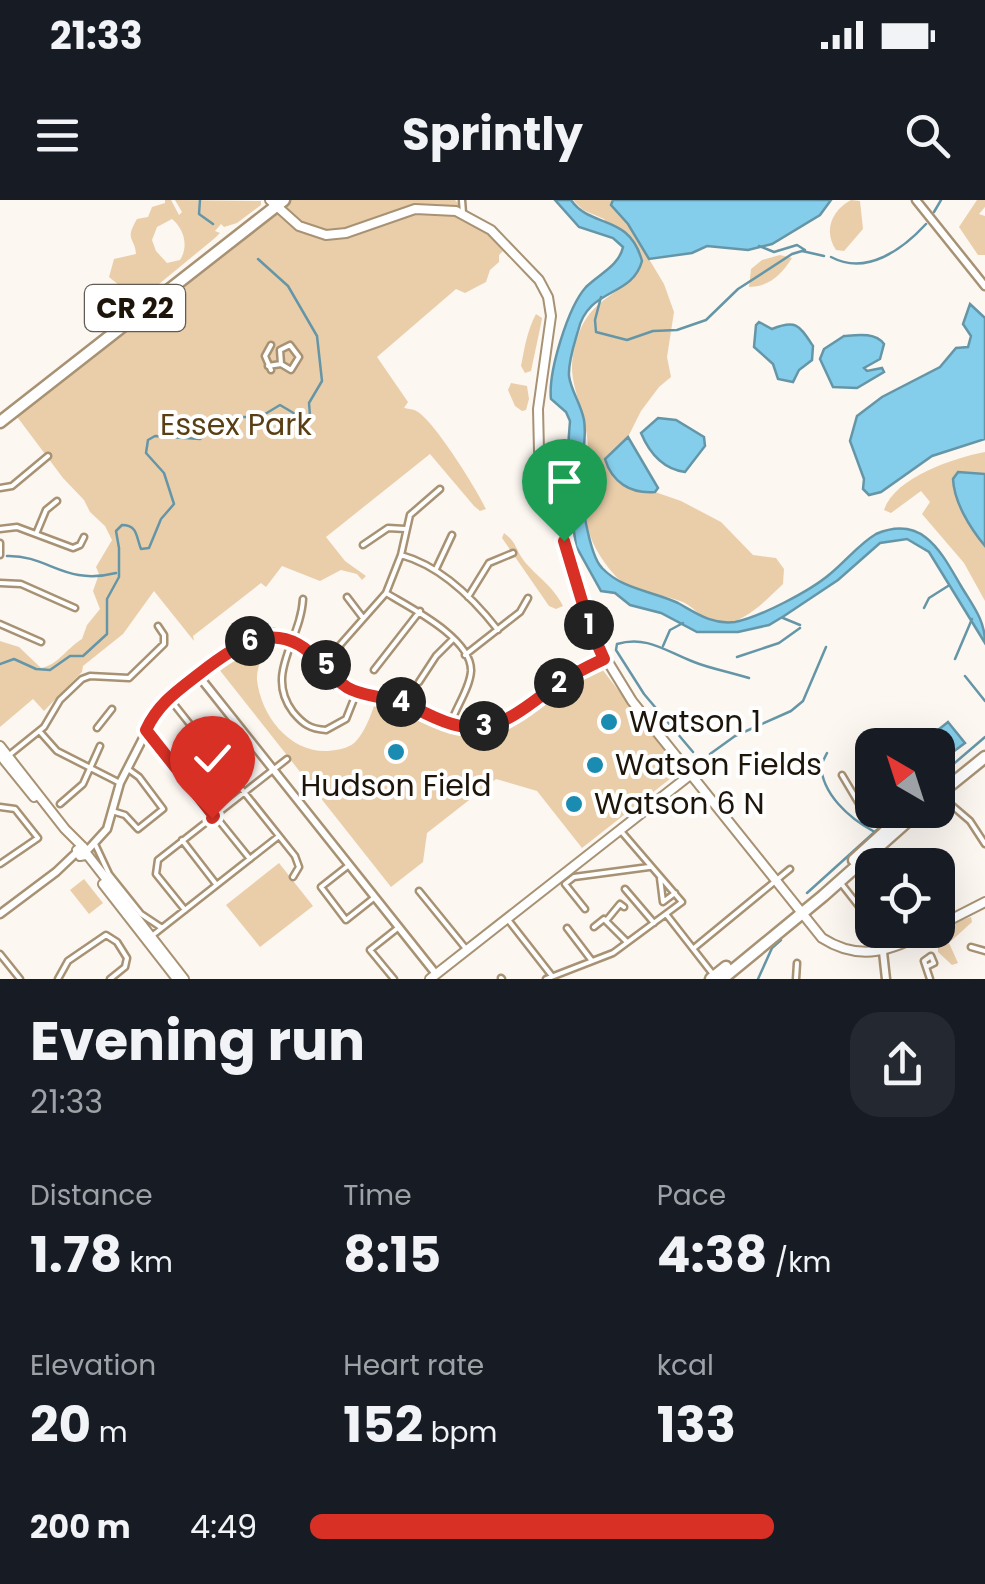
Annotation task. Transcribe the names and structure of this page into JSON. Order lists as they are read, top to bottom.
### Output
{
  "streets": {
    "main road": ["CR 22"]
  },
  "parks": ["Essex Park"],
  "places": [
    "Watson 1",
    "Hudson Field",
    "Watson Fields",
    "Watson 6 N"
  ],
  "north": "top left",
  "page": {
    "status": "21:33",
    "header": "Sprintly",
    "pins": [
      "1",
      "6",
      "5",
      "2",
      "4",
      "3"
    ],
    "heading": ["Evening run", "21:33"],
    "stats": [
      ["Distance", "1.78 km"],
      ["Time", "8:15"],
      ["Pace", "4:38 /km"],
      ["Elevation", "20 m"],
      ["Heart rate", "152 bpm"],
      ["kcal", "133"]
    ],
    "list": [
      {
        "name": "200 m",
        "note": "4:49"
      }
    ]
  }
}
